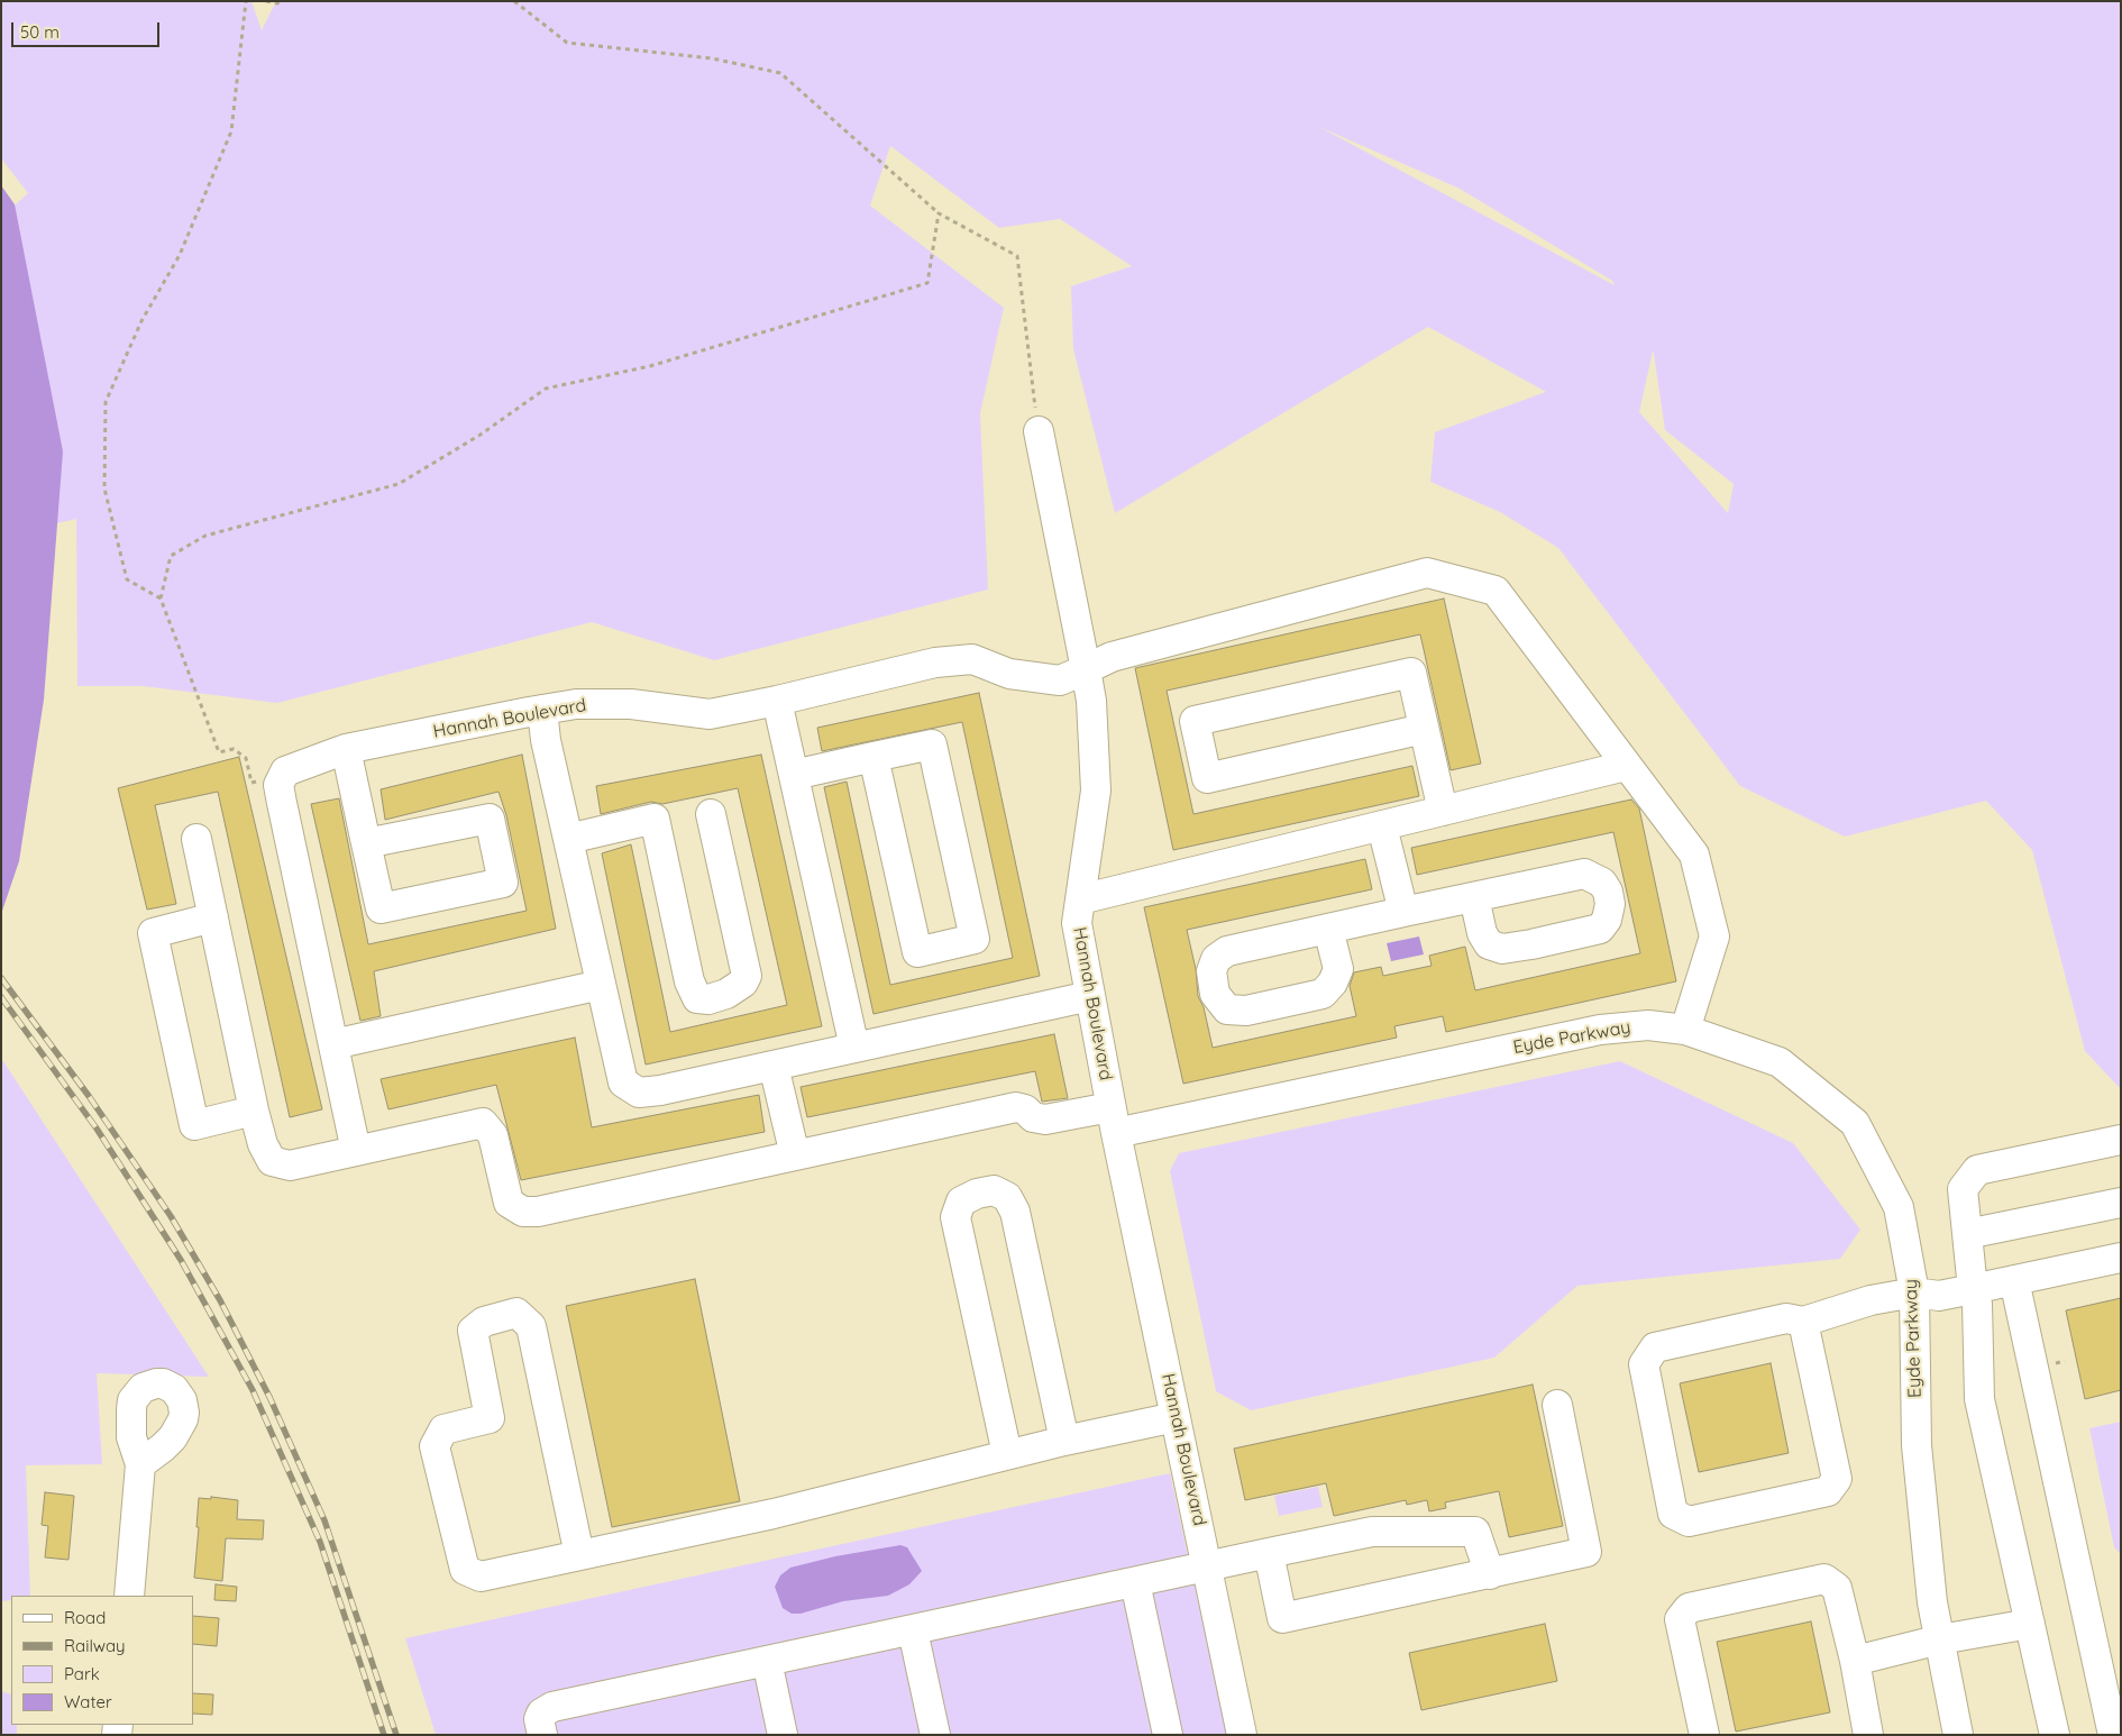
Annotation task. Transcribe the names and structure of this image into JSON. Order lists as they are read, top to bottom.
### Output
{
  "streets": {
    "street": ["Hannah Boulevard", "Eyde Parkway"]
  },
  "crossings": [
    ["Hannah Boulevard", "Eyde Parkway"]
  ],
  "legend": [
    "Road",
    "Railway",
    "Park",
    "Water"
  ],
  "scale_bar": "50 m"
}
